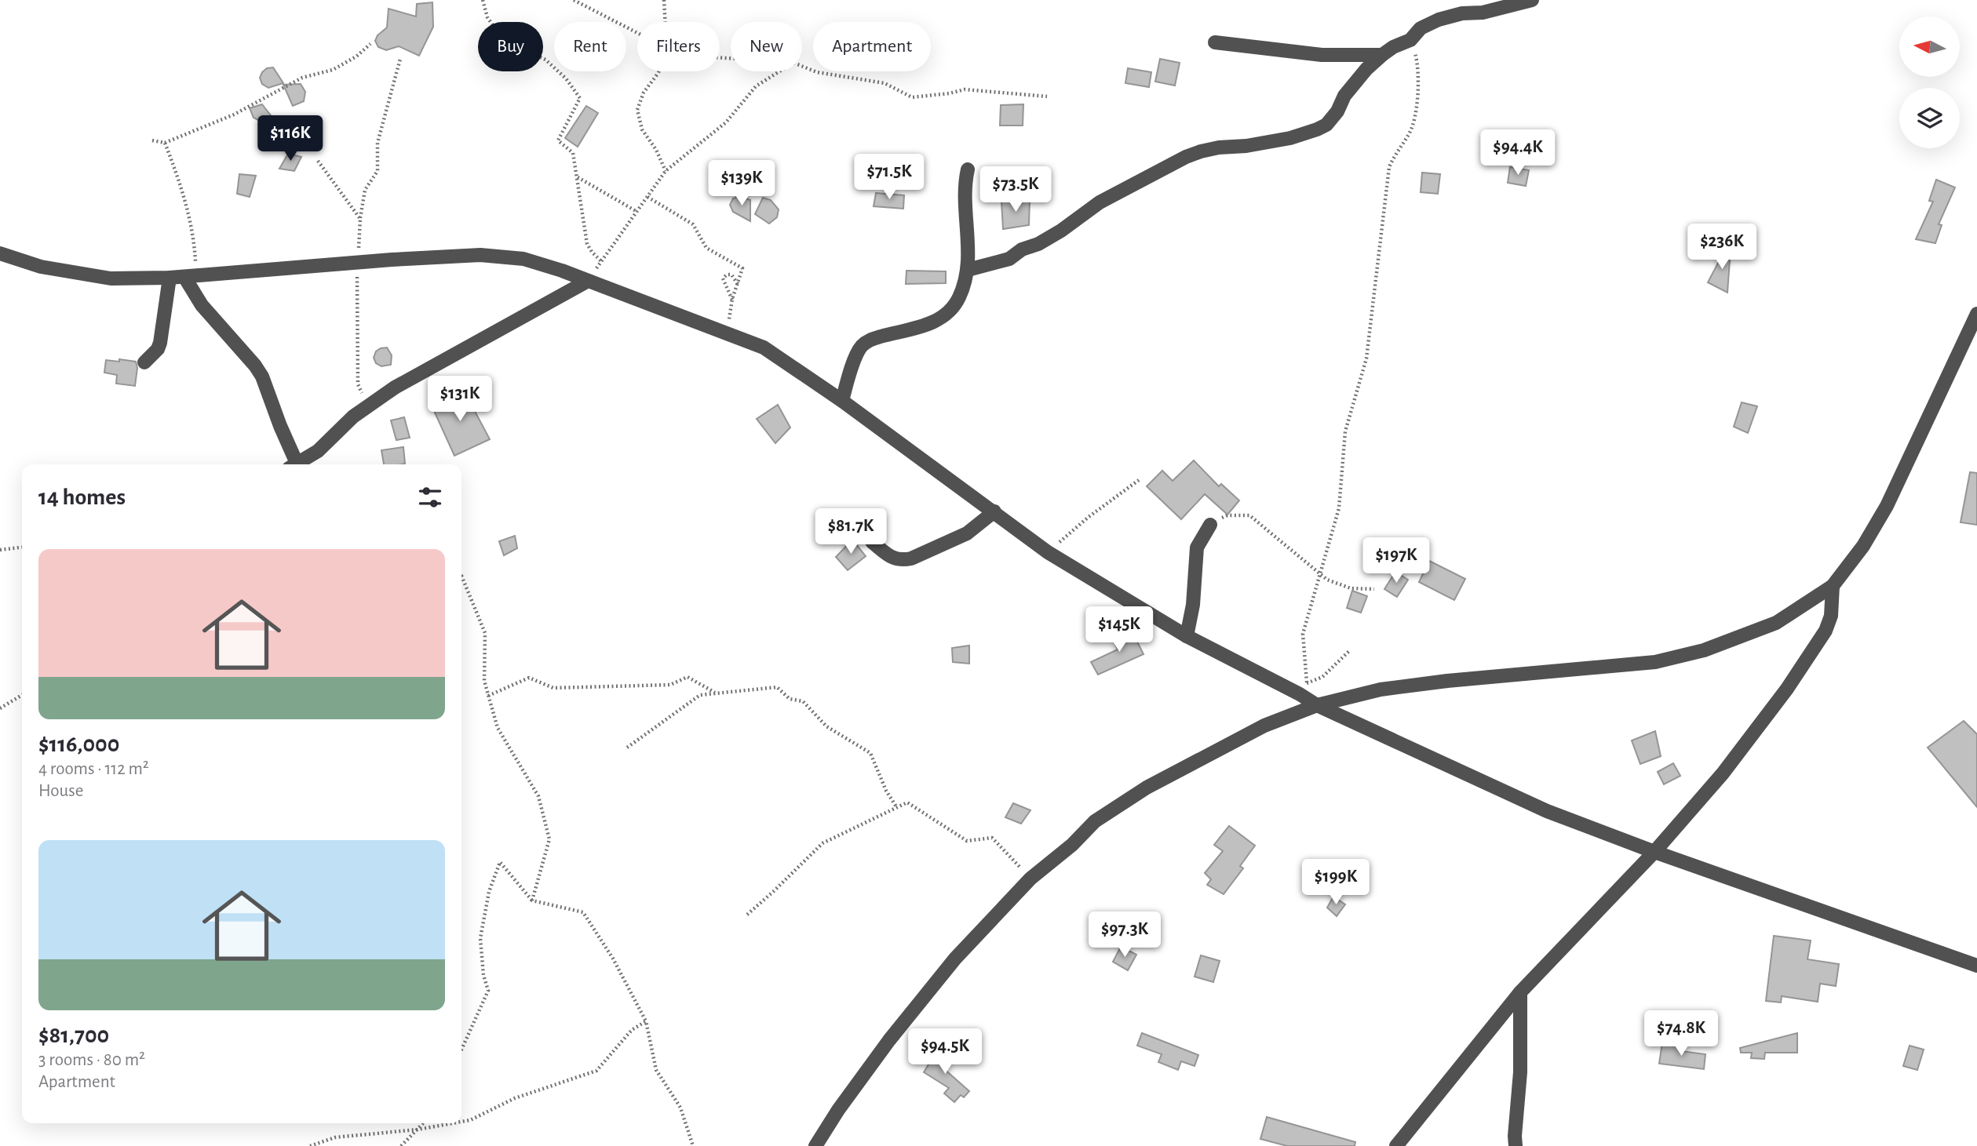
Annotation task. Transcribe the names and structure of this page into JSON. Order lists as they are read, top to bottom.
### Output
{
  "north": "left",
  "page": {
    "chip": [
      "Buy",
      "Rent",
      "Filters",
      "New",
      "Apartment"
    ],
    "price": [
      "$116K",
      "$94.4K",
      "$71.5K",
      "$139K",
      "$73.5K",
      "$236K",
      "$131K",
      "$81.7K",
      "$197K",
      "$145K",
      "$199K",
      "$97.3K",
      "$74.8K",
      "$94.5K"
    ],
    "heading": "14 homes",
    "list": [
      {
        "name": "$116,000",
        "note": "4 rooms · 112 m² · House"
      },
      {
        "name": "$81,700",
        "note": "3 rooms · 80 m² · Apartment"
      }
    ]
  }
}
